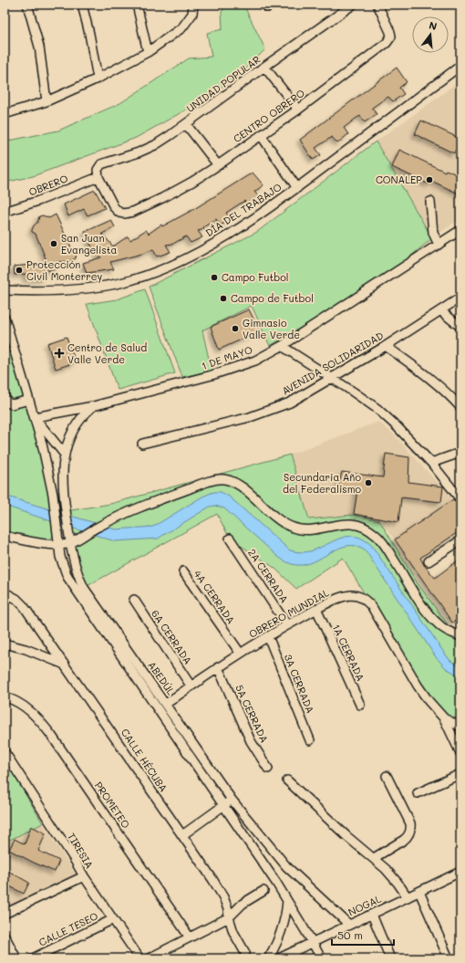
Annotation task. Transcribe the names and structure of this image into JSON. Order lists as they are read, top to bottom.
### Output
{
  "streets": {
    "street": [
      "UNIDAD POPULAR",
      "CENTRO OBRERO",
      "OBRERO",
      "DÍA DEL TRABAJO",
      "1 DE MAYO",
      "AVENIDA SOLIDARIDAD",
      "2A CERRADA",
      "4A CERRADA",
      "OBRERO MUNDIAL",
      "6A CERRADA",
      "1A CERRADA",
      "ABEDÚL",
      "3A CERRADA",
      "5A CERRADA",
      "CALLE HÉCUBA",
      "PROMETEO",
      "TIRESIA",
      "NOGAL",
      "CALLE TESEO"
    ]
  },
  "crossings": [
    ["UNIDAD POPULAR", "CENTRO OBRERO"],
    ["UNIDAD POPULAR", "OBRERO"],
    ["CENTRO OBRERO", "OBRERO"],
    ["1 DE MAYO", "ABEDÚL"],
    ["2A CERRADA", "OBRERO MUNDIAL"],
    ["4A CERRADA", "OBRERO MUNDIAL"],
    ["OBRERO MUNDIAL", "6A CERRADA"],
    ["OBRERO MUNDIAL", "1A CERRADA"],
    ["OBRERO MUNDIAL", "ABEDÚL"],
    ["OBRERO MUNDIAL", "3A CERRADA"],
    ["OBRERO MUNDIAL", "5A CERRADA"],
    ["ABEDÚL", "NOGAL"],
    ["TIRESIA", "CALLE TESEO"]
  ],
  "places": {
    "other": [
      "CONALEP",
      "San Juan Evangelista",
      "Protección Civil Monterrey",
      "Campo Futbol",
      "Campo de Futbol",
      "Gimnasio Valle Verde",
      "Secundaria Año del Federalismo"
    ],
    "health": ["Centro de Salud Valle Verde"]
  },
  "scale_bar": "50 m",
  "north": "top"
}
